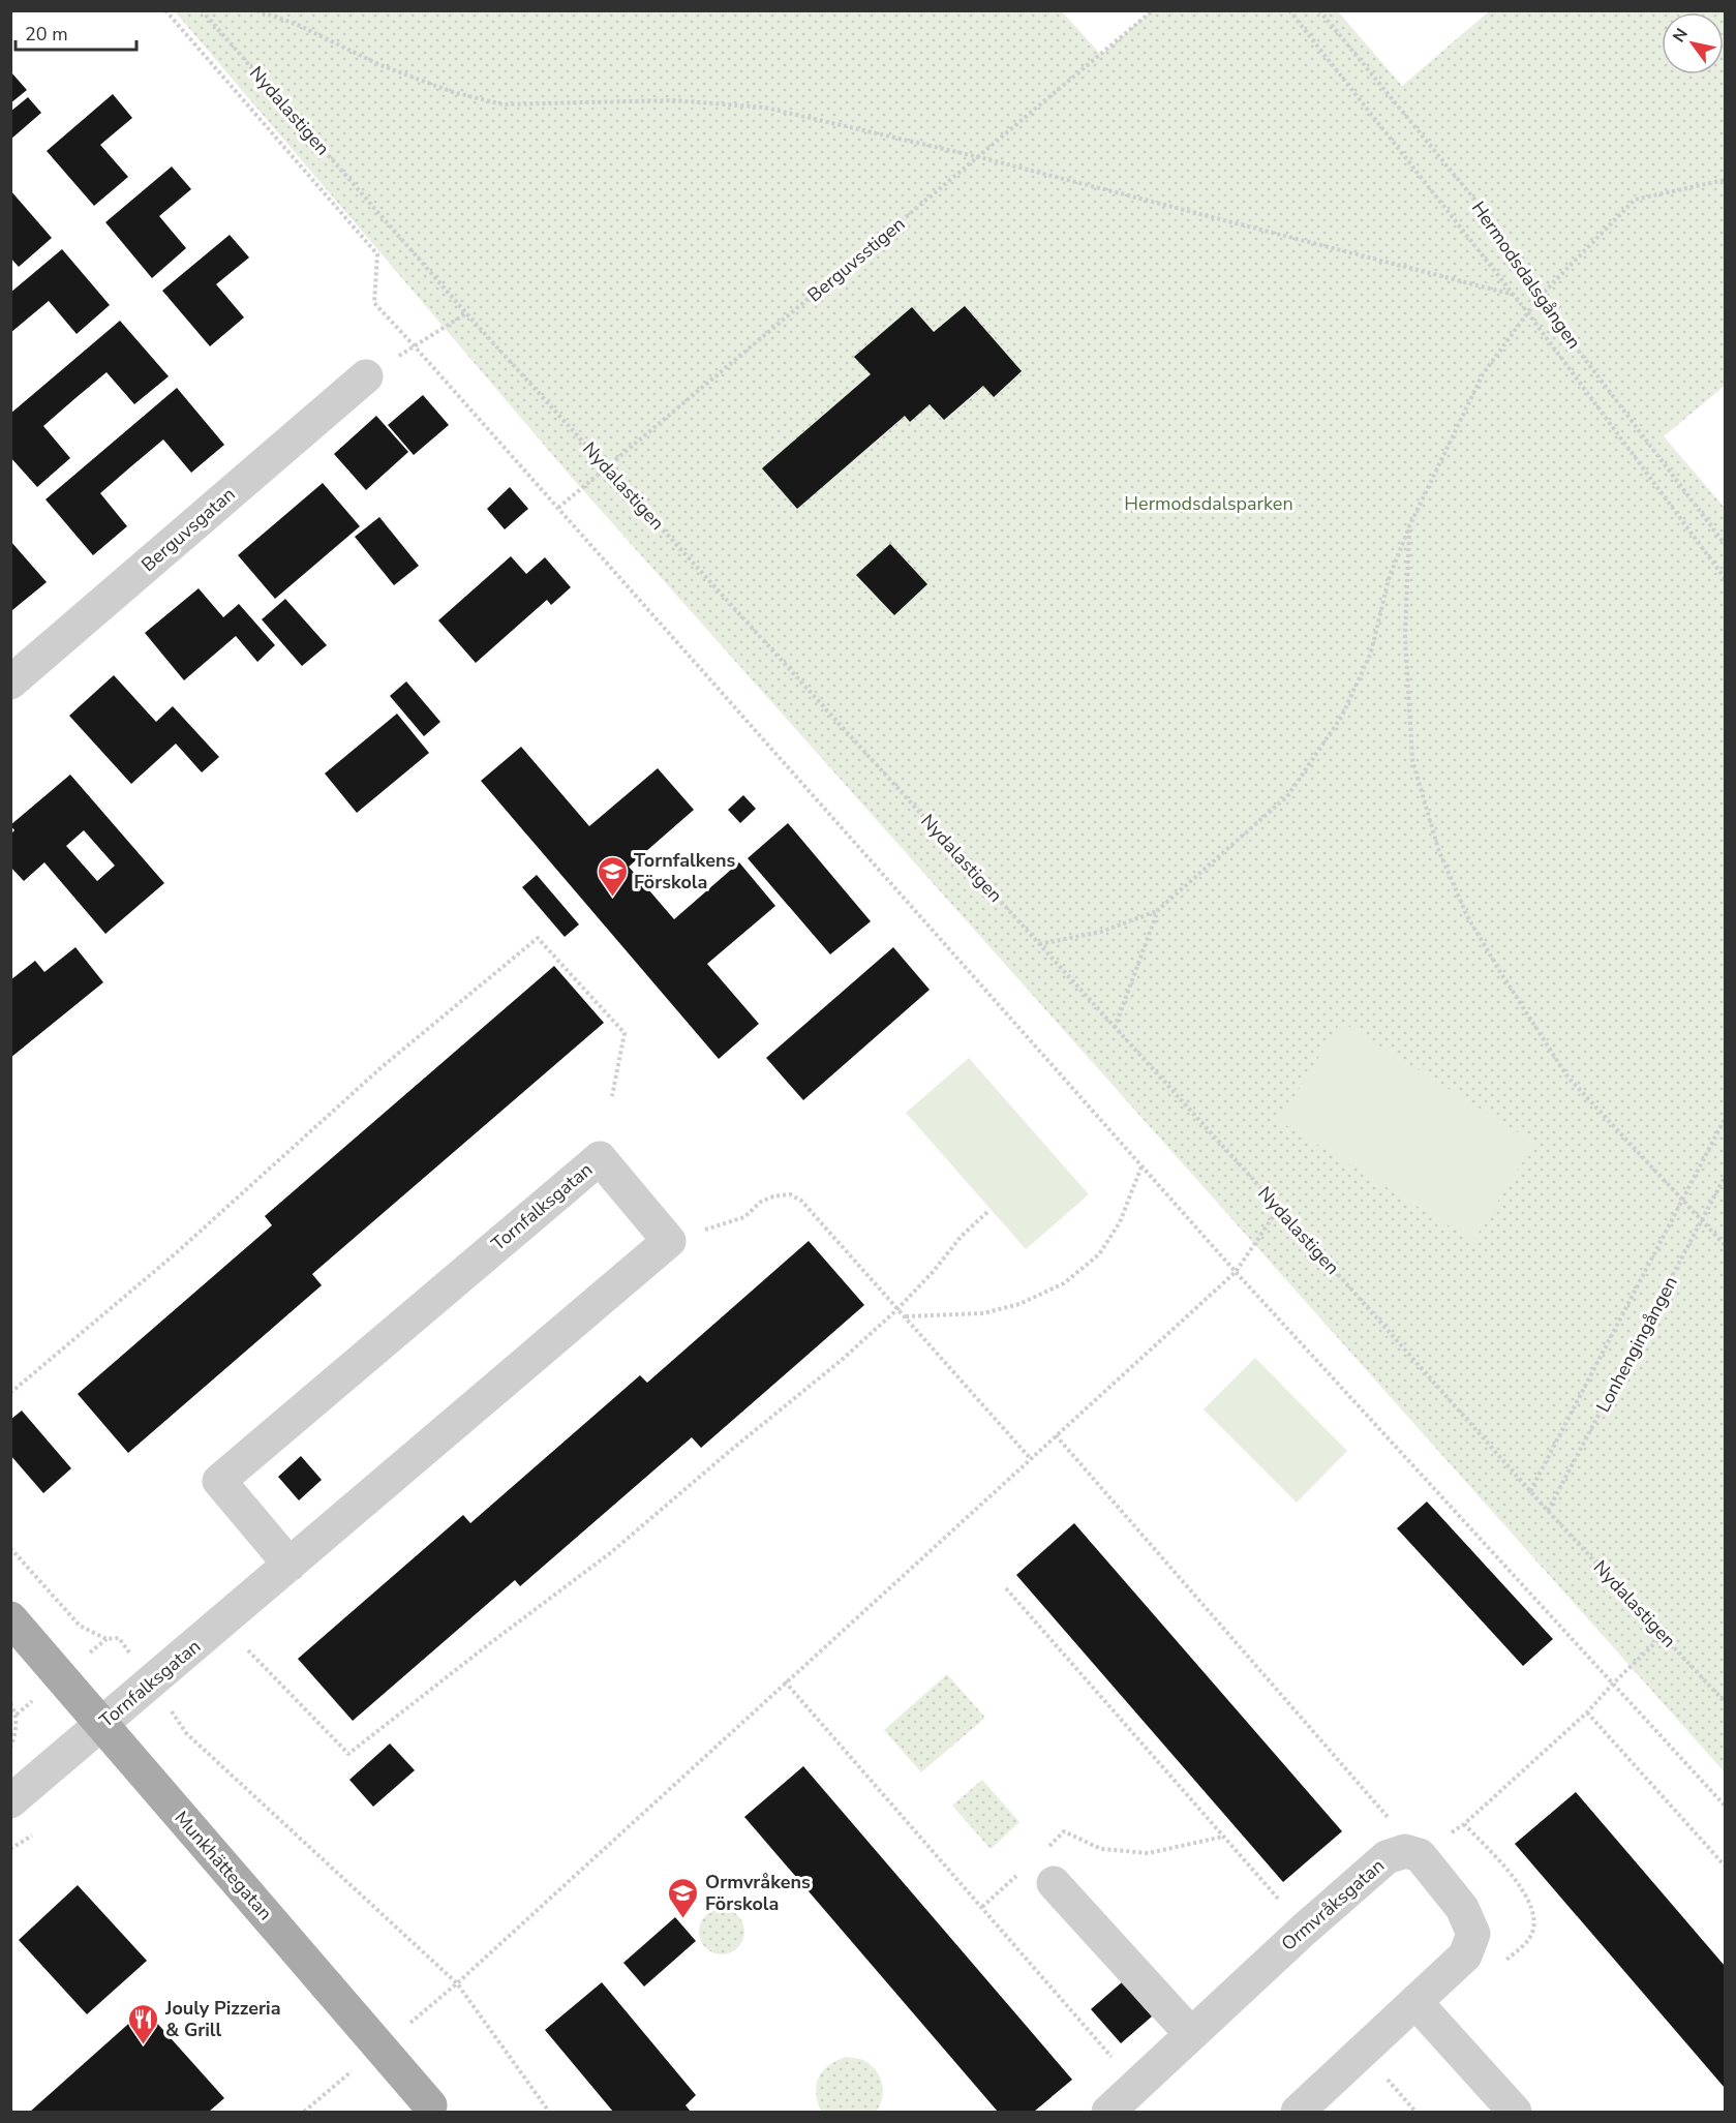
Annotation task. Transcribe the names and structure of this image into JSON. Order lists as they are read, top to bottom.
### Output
{
  "streets": {
    "main road": ["Munkhättegatan"],
    "street": ["Berguvsgatan", "Tornfalksgatan", "Ormvråksgatan"],
    "path": [
      "Nydalastigen",
      "Berguvsstigen",
      "Hermodsdalsgången",
      "Lonhengingången"
    ]
  },
  "crossings": [
    ["Nydalastigen", "Berguvsstigen"],
    ["Nydalastigen", "Lonhengingången"],
    ["Tornfalksgatan", "Munkhättegatan"]
  ],
  "parks": ["Hermodsdalsparken"],
  "places": {
    "school or university": ["Tornfalkens Förskola", "Ormvråkens Förskola"],
    "restaurant": ["Jouly Pizzeria & Grill"]
  },
  "scale_bar": "20 m",
  "north": "top left"
}
